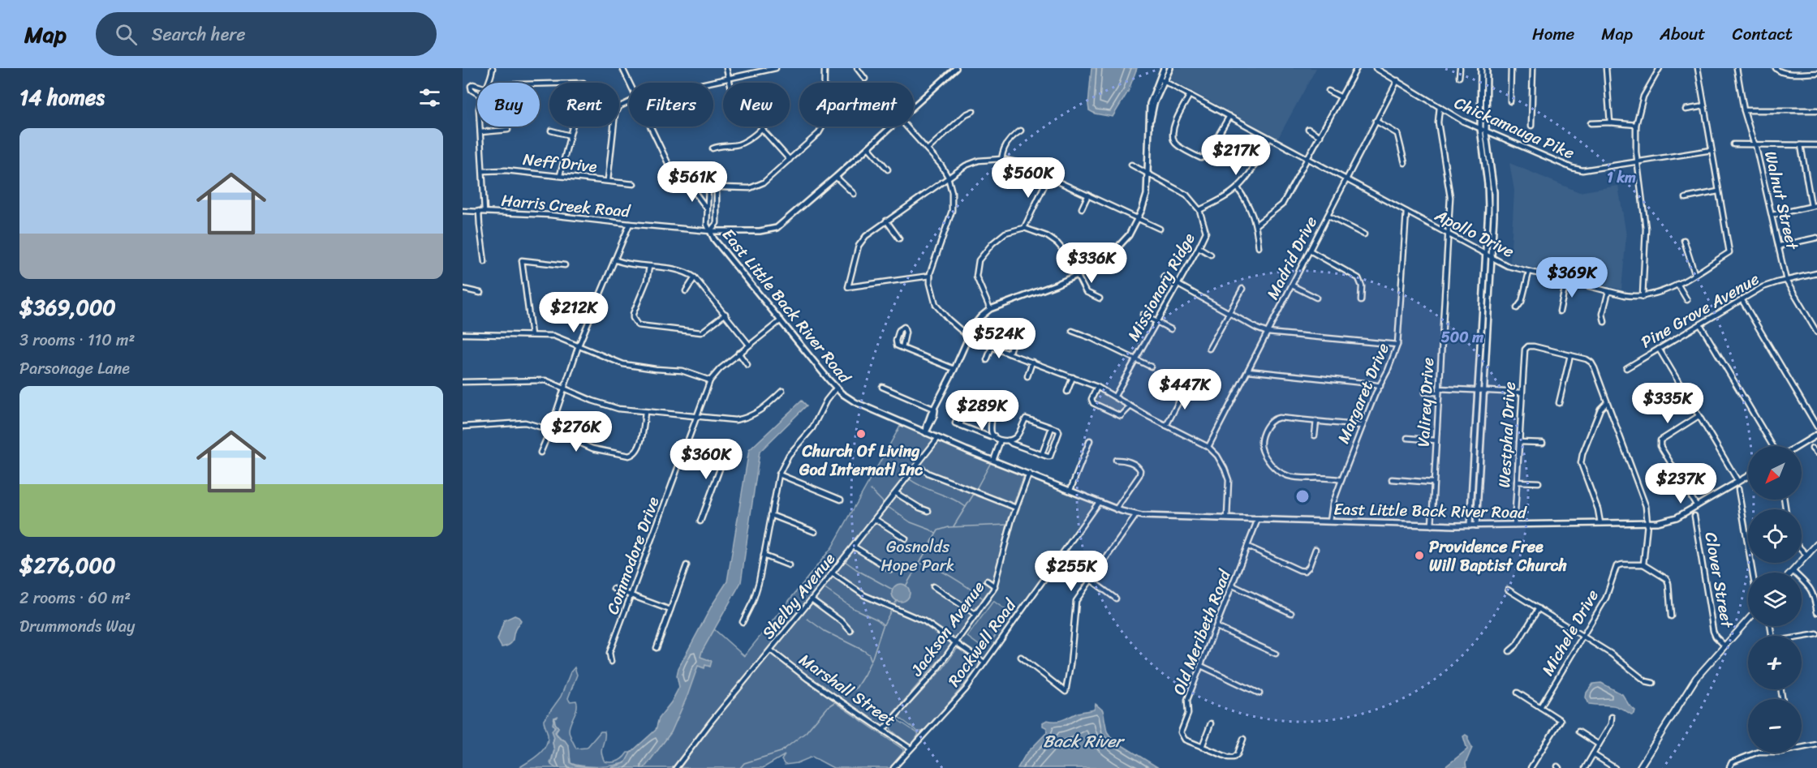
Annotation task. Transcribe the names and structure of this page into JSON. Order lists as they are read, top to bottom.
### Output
{
  "streets": {
    "street": [
      "Chickamauga Pike",
      "Neff Drive",
      "Walnut Street",
      "Harris Creek Road",
      "Apollo Drive",
      "Madrid Drive",
      "Missionary Ridge",
      "East Little Back River Road",
      "Pine Grove Avenue",
      "Margaret Drive",
      "Valirey Drive",
      "Westphal Drive",
      "Commodore Drive",
      "Clover Street",
      "Shelby Avenue",
      "Jackson Avenue",
      "Old Meribeth Road",
      "Michele Drive",
      "Rockwell Road",
      "Marshall Street"
    ]
  },
  "crossings": [
    ["Chickamauga Pike", "Apollo Drive"],
    ["Chickamauga Pike", "Madrid Drive"],
    ["Chickamauga Pike", "Valirey Drive"],
    ["Walnut Street", "Pine Grove Avenue"],
    ["Harris Creek Road", "East Little Back River Road"],
    ["Apollo Drive", "Madrid Drive"],
    ["Apollo Drive", "Margaret Drive"],
    ["Apollo Drive", "Valirey Drive"],
    ["East Little Back River Road", "Margaret Drive"],
    ["East Little Back River Road", "Valirey Drive"],
    ["East Little Back River Road", "Westphal Drive"],
    ["East Little Back River Road", "Commodore Drive"],
    ["East Little Back River Road", "Shelby Avenue"],
    ["East Little Back River Road", "Jackson Avenue"],
    ["East Little Back River Road", "Old Meribeth Road"],
    ["East Little Back River Road", "Rockwell Road"],
    ["Shelby Avenue", "Marshall Street"],
    ["Jackson Avenue", "Marshall Street"],
    ["Rockwell Road", "Marshall Street"]
  ],
  "water": ["Back River"],
  "parks": ["Gosnolds Hope Park"],
  "places": ["Church Of Living God Internatl Inc", "Providence Free Will Baptist Church"],
  "north": "bottom left",
  "page": {
    "header": "Map",
    "search": "Search here",
    "nav": [
      "Home",
      "Map",
      "About",
      "Contact"
    ],
    "heading": "14 homes",
    "chip": [
      "Buy",
      "Rent",
      "Filters",
      "New",
      "Apartment"
    ],
    "list": [
      {
        "name": "$369,000",
        "note": "3 rooms · 110 m² · Parsonage Lane"
      },
      {
        "name": "$276,000",
        "note": "2 rooms · 60 m² · Drummonds Way"
      }
    ],
    "price": [
      "$217K",
      "$560K",
      "$561K",
      "$336K",
      "$369K",
      "$212K",
      "$524K",
      "$447K",
      "$335K",
      "$289K",
      "$276K",
      "$360K",
      "$237K",
      "$255K"
    ],
    "map_buttons": ["+", "−"]
  },
  "rings": ["1 km", "500 m"]
}
